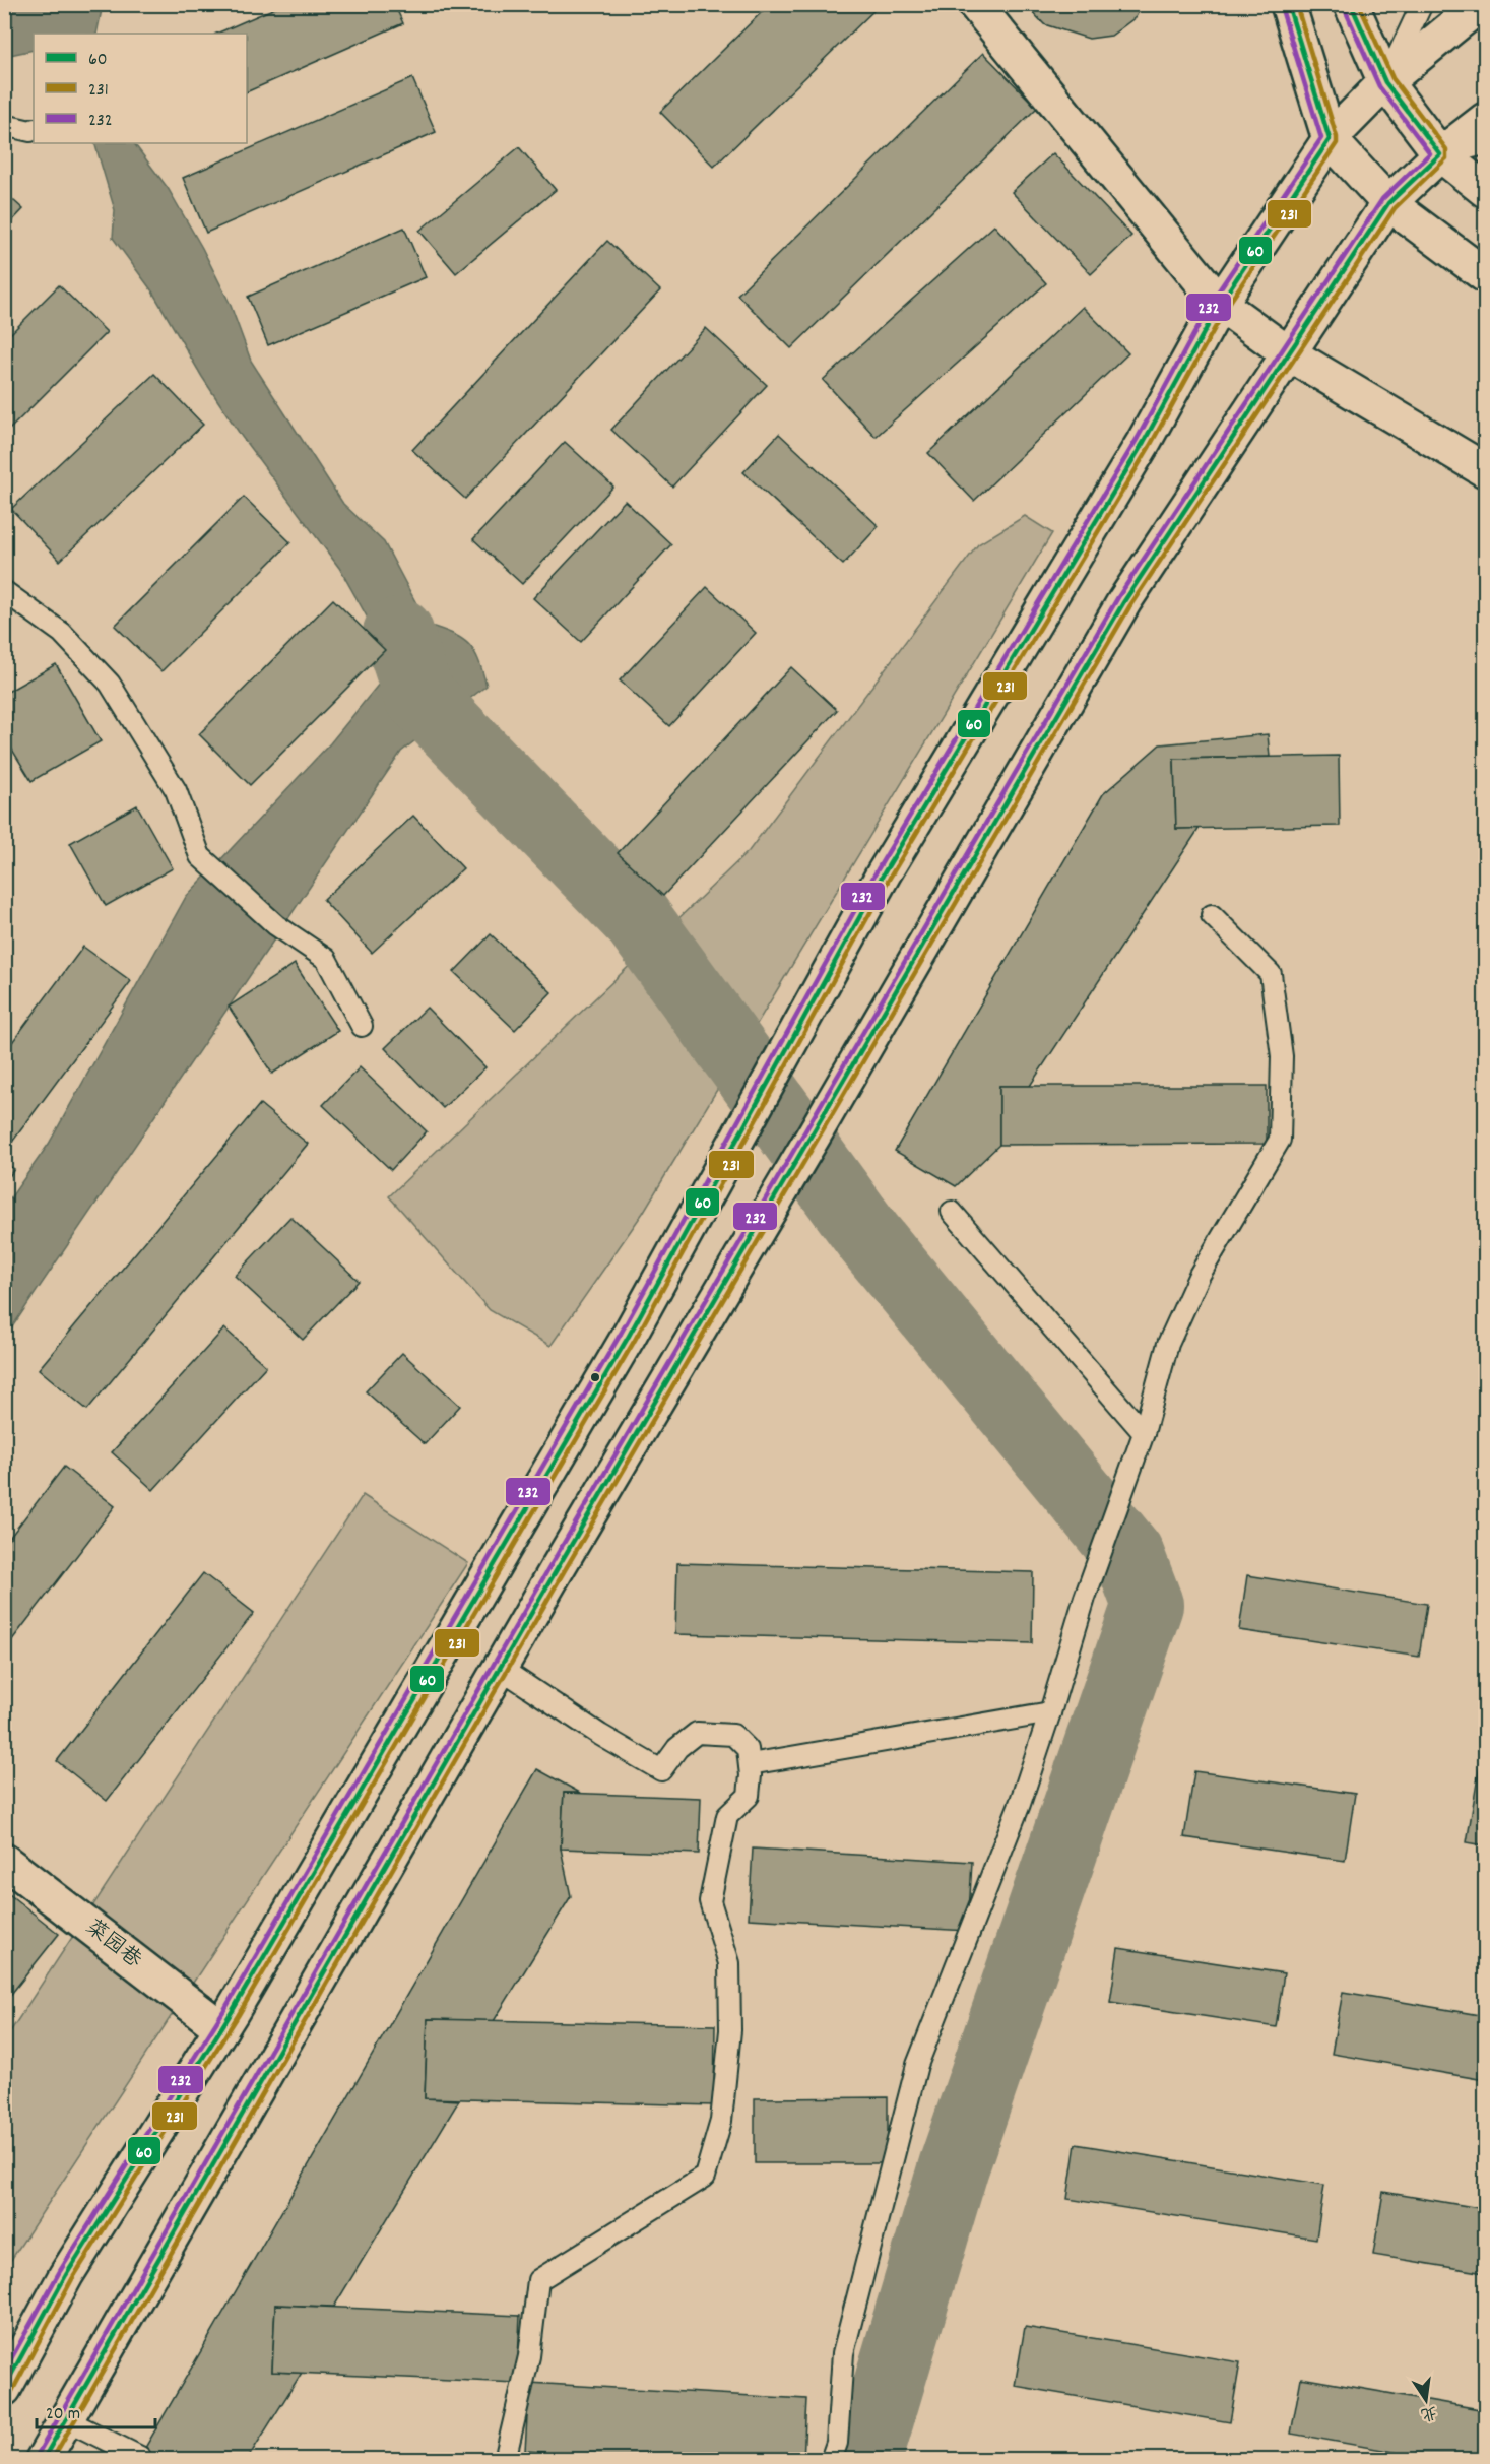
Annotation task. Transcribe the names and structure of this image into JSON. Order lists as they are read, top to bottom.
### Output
{
  "streets": {
    "street": ["菜园巷"]
  },
  "lines": ["transit line 60", "transit line 231", "transit line 232"],
  "legend": ["60", "231", "232"],
  "scale_bar": "20 m",
  "north": "bottom"
}
